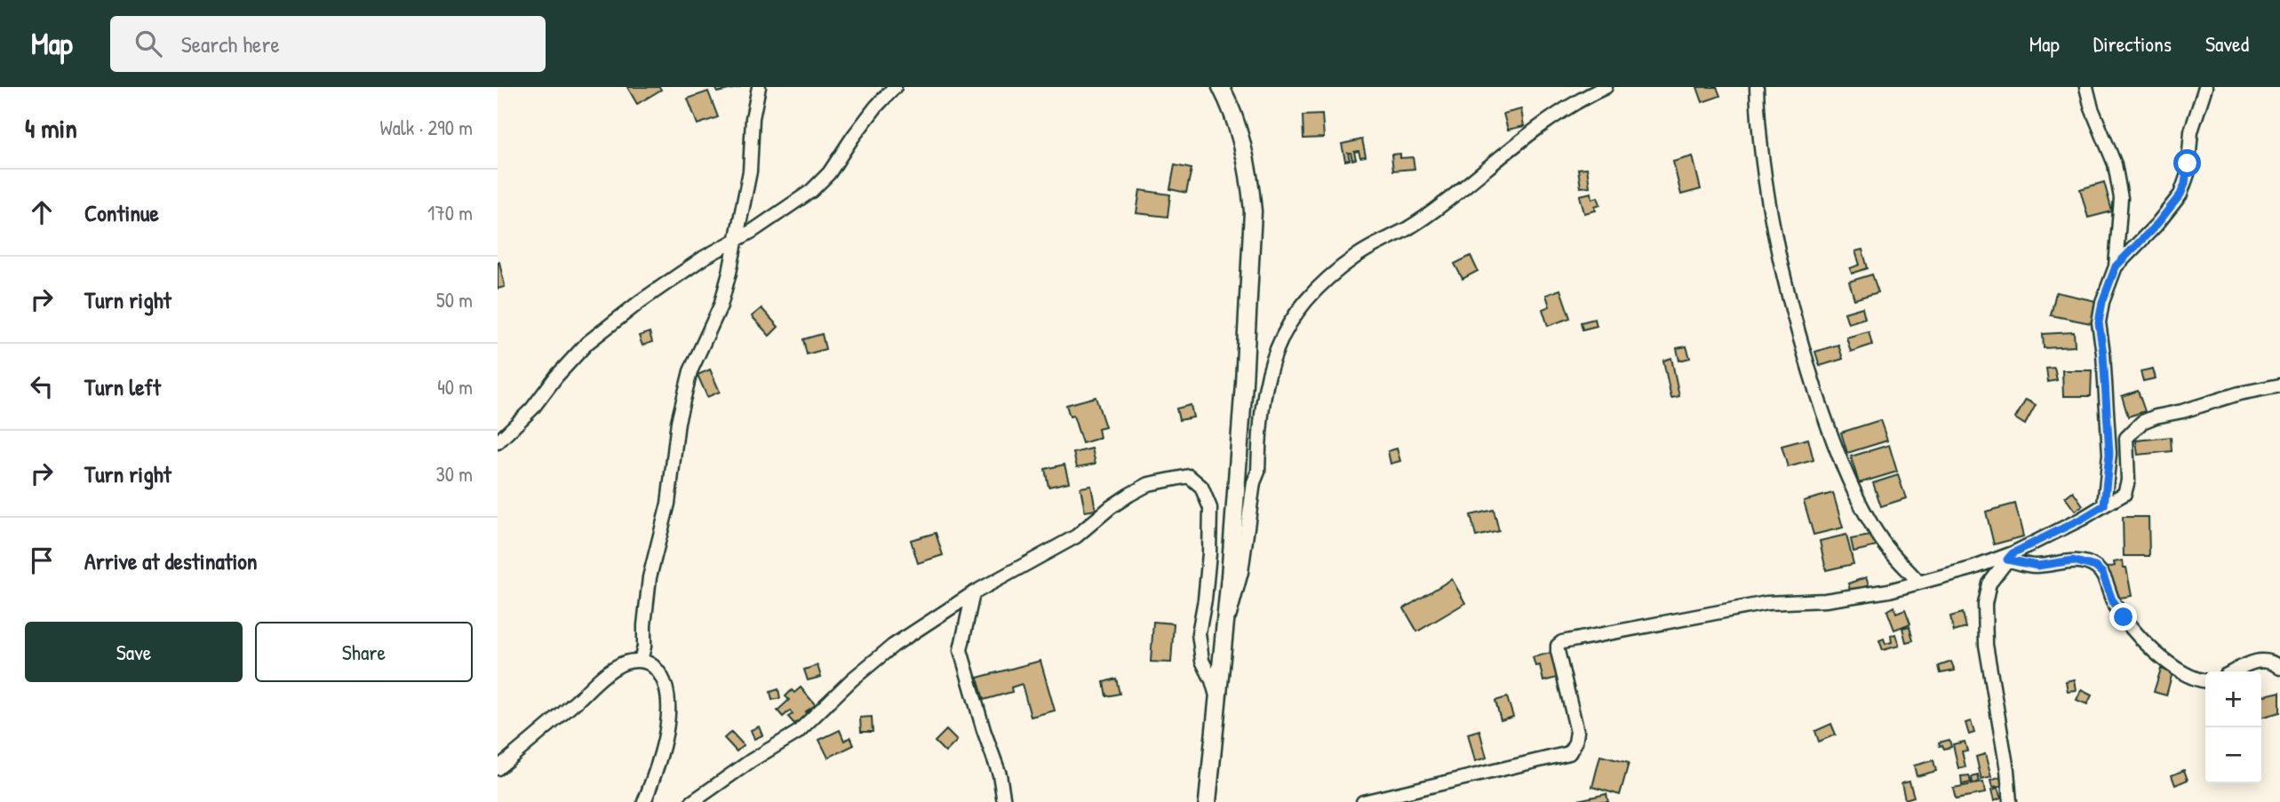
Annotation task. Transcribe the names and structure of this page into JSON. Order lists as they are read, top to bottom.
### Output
{
  "page": {
    "header": "Map",
    "search": "Search here",
    "nav": ["Map", "Directions", "Saved"],
    "heading": ["4 min", "Walk · 290 m"],
    "list": [
      ["Continue", "170 m"],
      ["Turn right", "50 m"],
      ["Turn left", "40 m"],
      ["Turn right", "30 m"],
      "Arrive at destination"
    ],
    "buttons": ["Save", "Share"],
    "map_buttons": ["+", "−"]
  }
}
